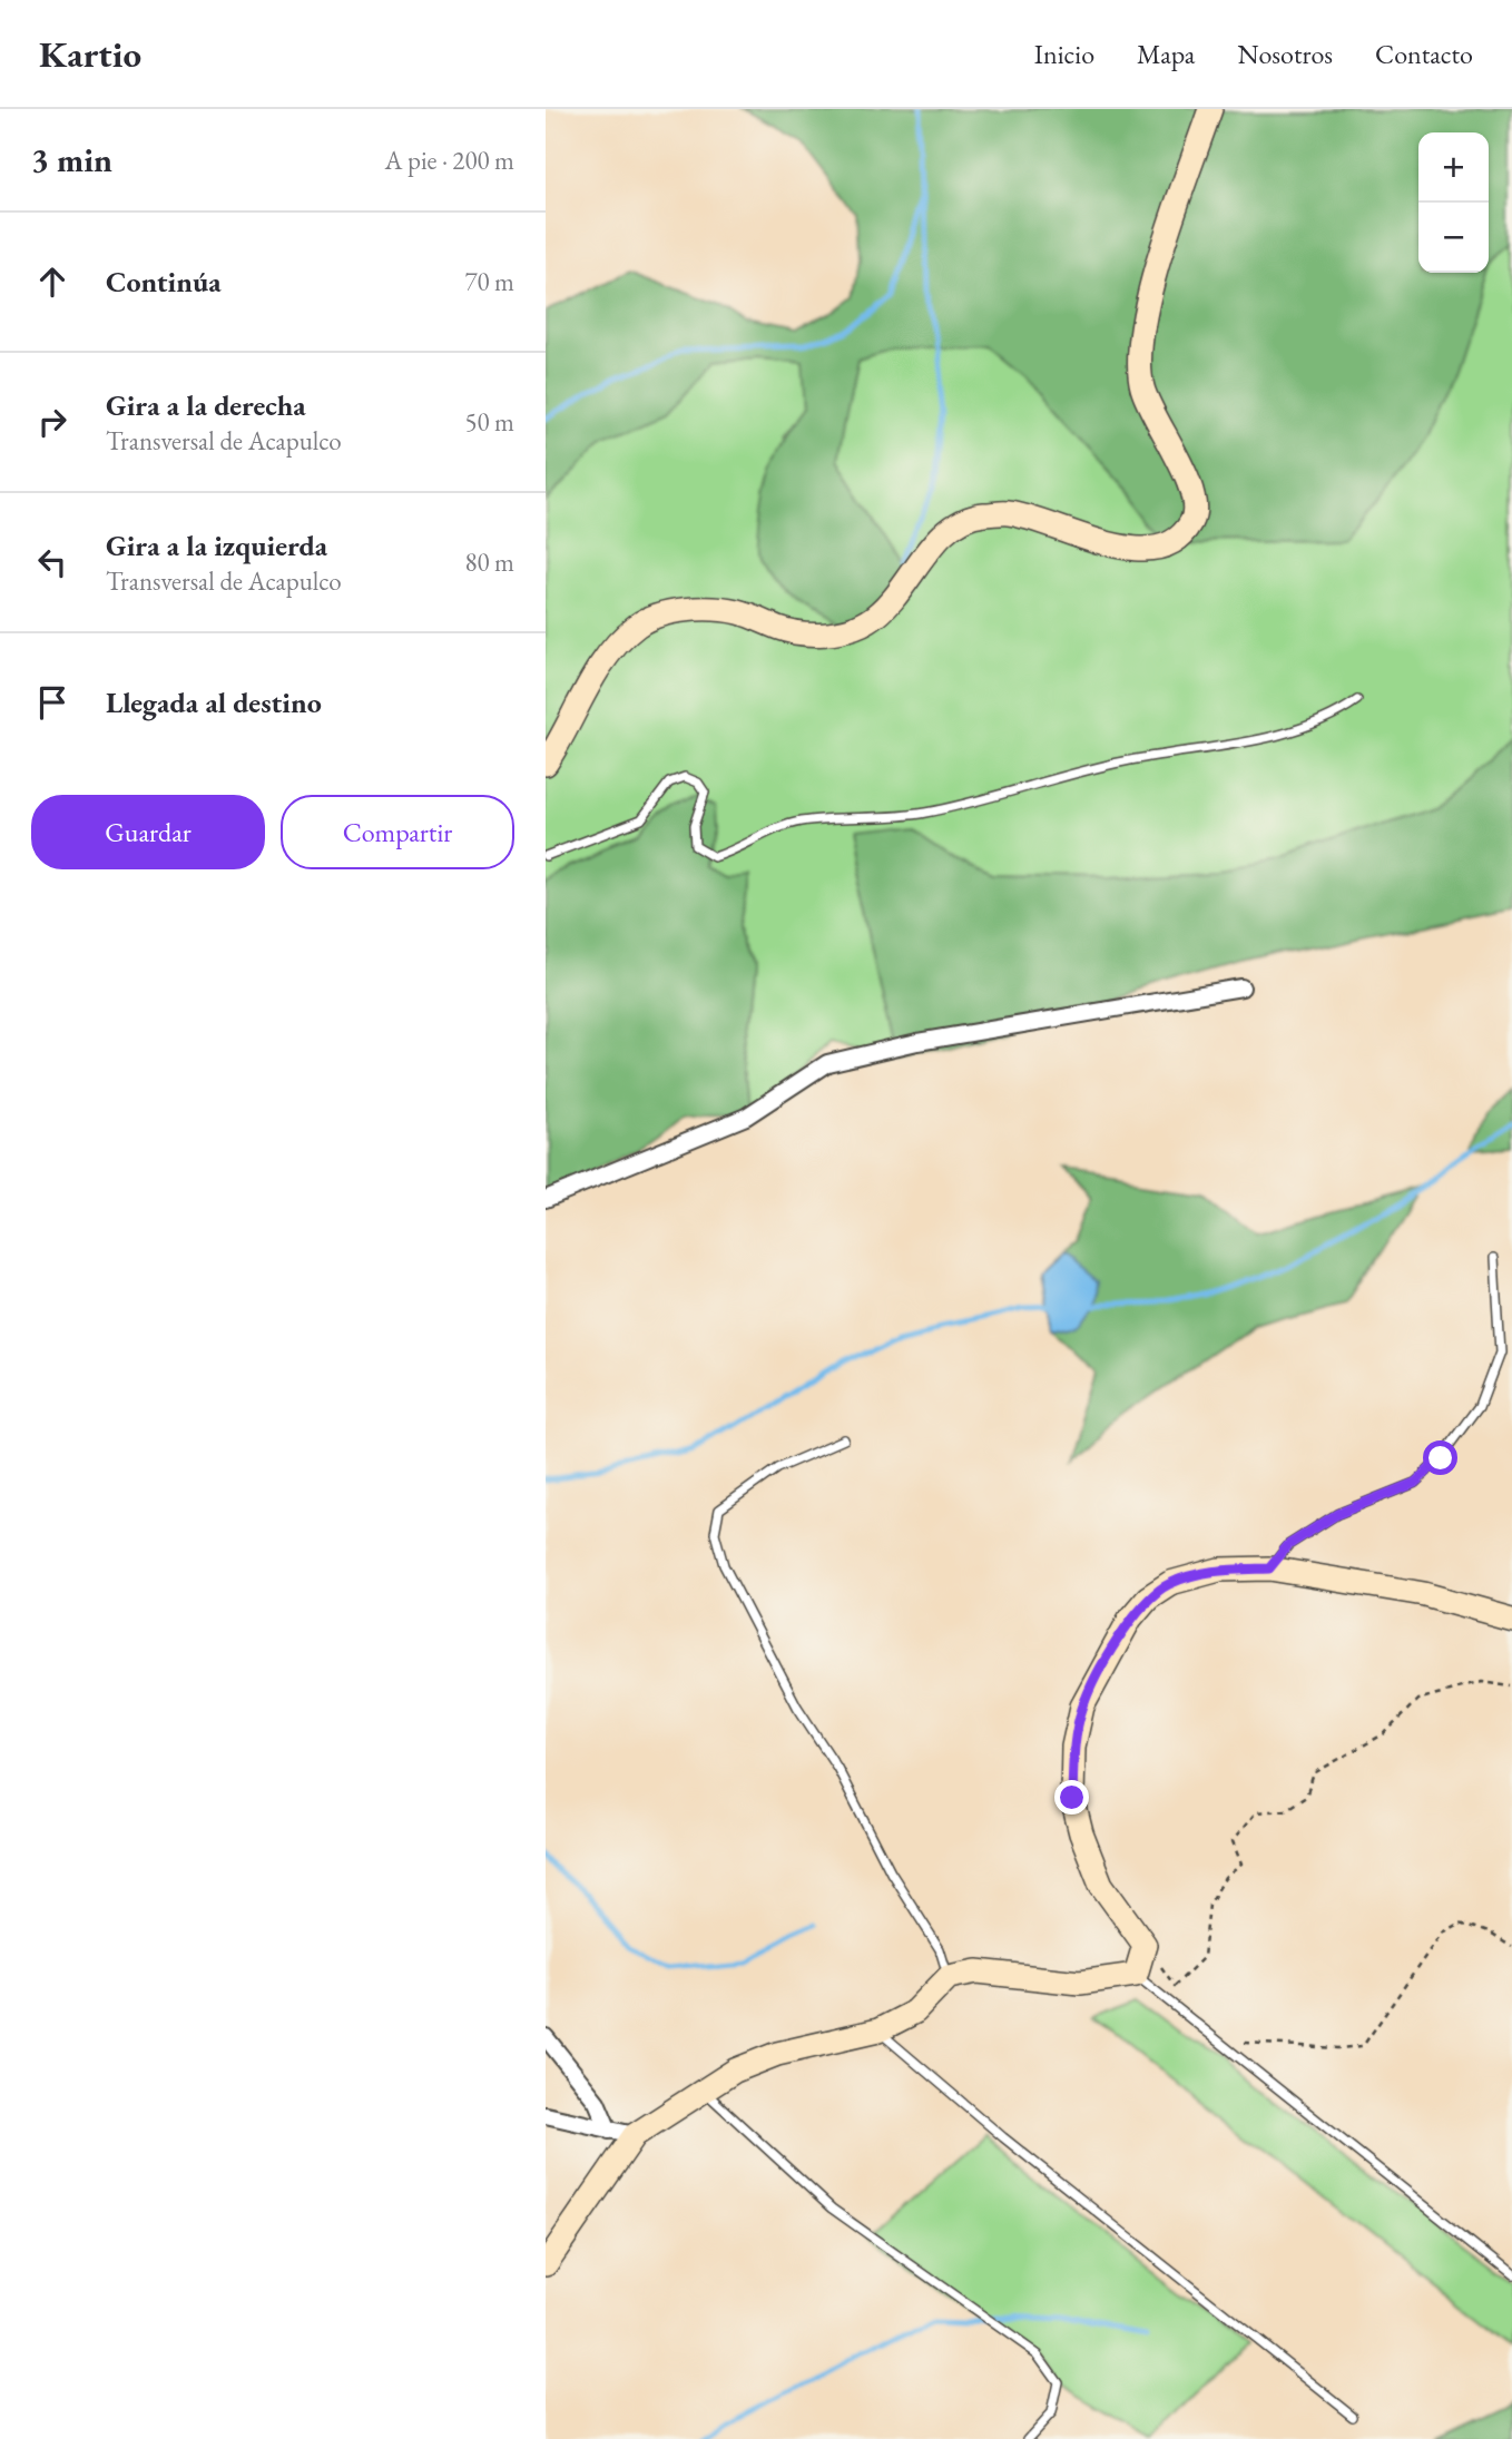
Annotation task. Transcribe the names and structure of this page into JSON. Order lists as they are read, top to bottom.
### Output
{
  "page": {
    "header": "Kartio",
    "nav": [
      "Inicio",
      "Mapa",
      "Nosotros",
      "Contacto"
    ],
    "heading": ["3 min", "A pie · 200 m"],
    "map_buttons": ["+", "−"],
    "list": [
      ["Continúa", "70 m"],
      ["Gira a la derecha", "Transversal de Acapulco", "50 m"],
      ["Gira a la izquierda", "Transversal de Acapulco", "80 m"],
      "Llegada al destino"
    ],
    "buttons": ["Guardar", "Compartir"]
  }
}
